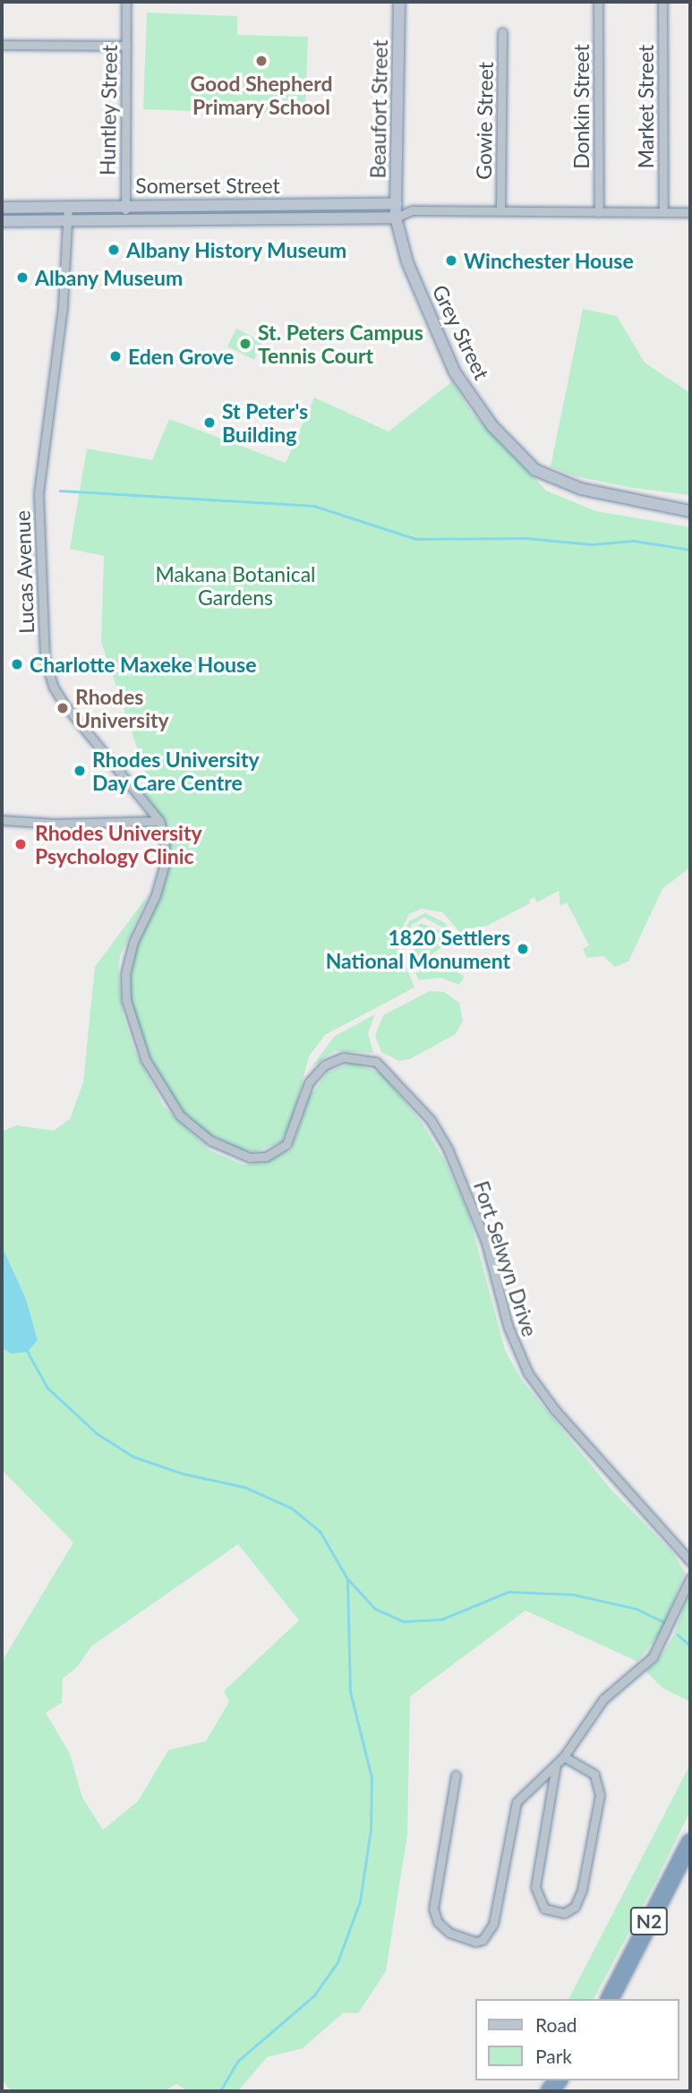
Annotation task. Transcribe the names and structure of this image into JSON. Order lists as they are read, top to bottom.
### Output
{
  "streets": {
    "highway": ["N2"],
    "main road": ["Beaufort Street", "Somerset Street", "Grey Street"],
    "street": [
      "Donkin Street",
      "Market Street",
      "Huntley Street",
      "Gowie Street",
      "Lucas Avenue",
      "Fort Selwyn Drive"
    ]
  },
  "crossings": [
    ["Donkin Street", "Somerset Street"],
    ["Market Street", "Somerset Street"],
    ["Beaufort Street", "Somerset Street"],
    ["Beaufort Street", "Grey Street"],
    ["Huntley Street", "Somerset Street"],
    ["Gowie Street", "Somerset Street"],
    ["Somerset Street", "Grey Street"],
    ["Somerset Street", "Lucas Avenue"],
    ["Lucas Avenue", "Fort Selwyn Drive"]
  ],
  "parks": ["Makana Botanical Gardens"],
  "places": [
    "Good Shepherd Primary School",
    "Albany History Museum",
    "Winchester House",
    "Albany Museum",
    "St. Peters Campus Tennis Court",
    "Eden Grove",
    "St Peter's Building",
    "Charlotte Maxeke House",
    "Rhodes University",
    "Rhodes University Day Care Centre",
    "Rhodes University Psychology Clinic",
    "1820 Settlers National Monument"
  ],
  "legend": ["Road", "Park"]
}
